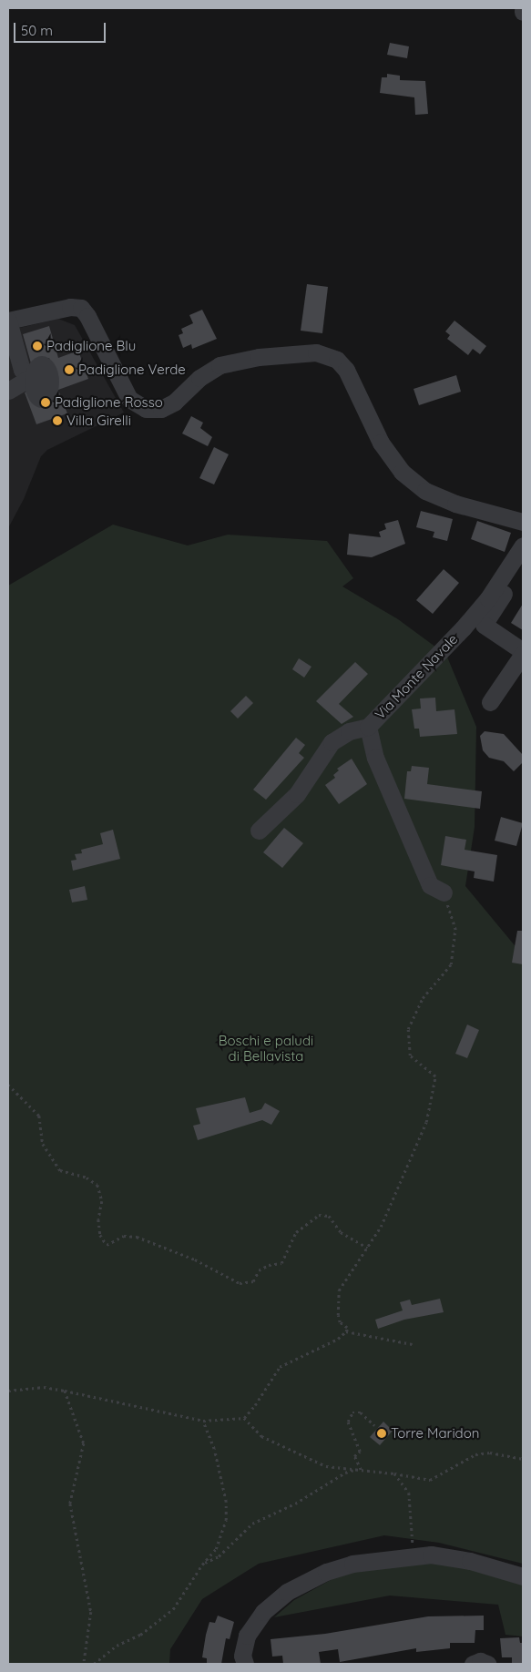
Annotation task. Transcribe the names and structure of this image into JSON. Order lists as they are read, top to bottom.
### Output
{
  "streets": {
    "street": ["Via Monte Navale"]
  },
  "parks": ["Boschi e paludi di Bellavista"],
  "places": [
    "Padiglione Blu",
    "Padiglione Verde",
    "Padiglione Rosso",
    "Villa Girelli",
    "Torre Maridon"
  ],
  "scale_bar": "50 m"
}
